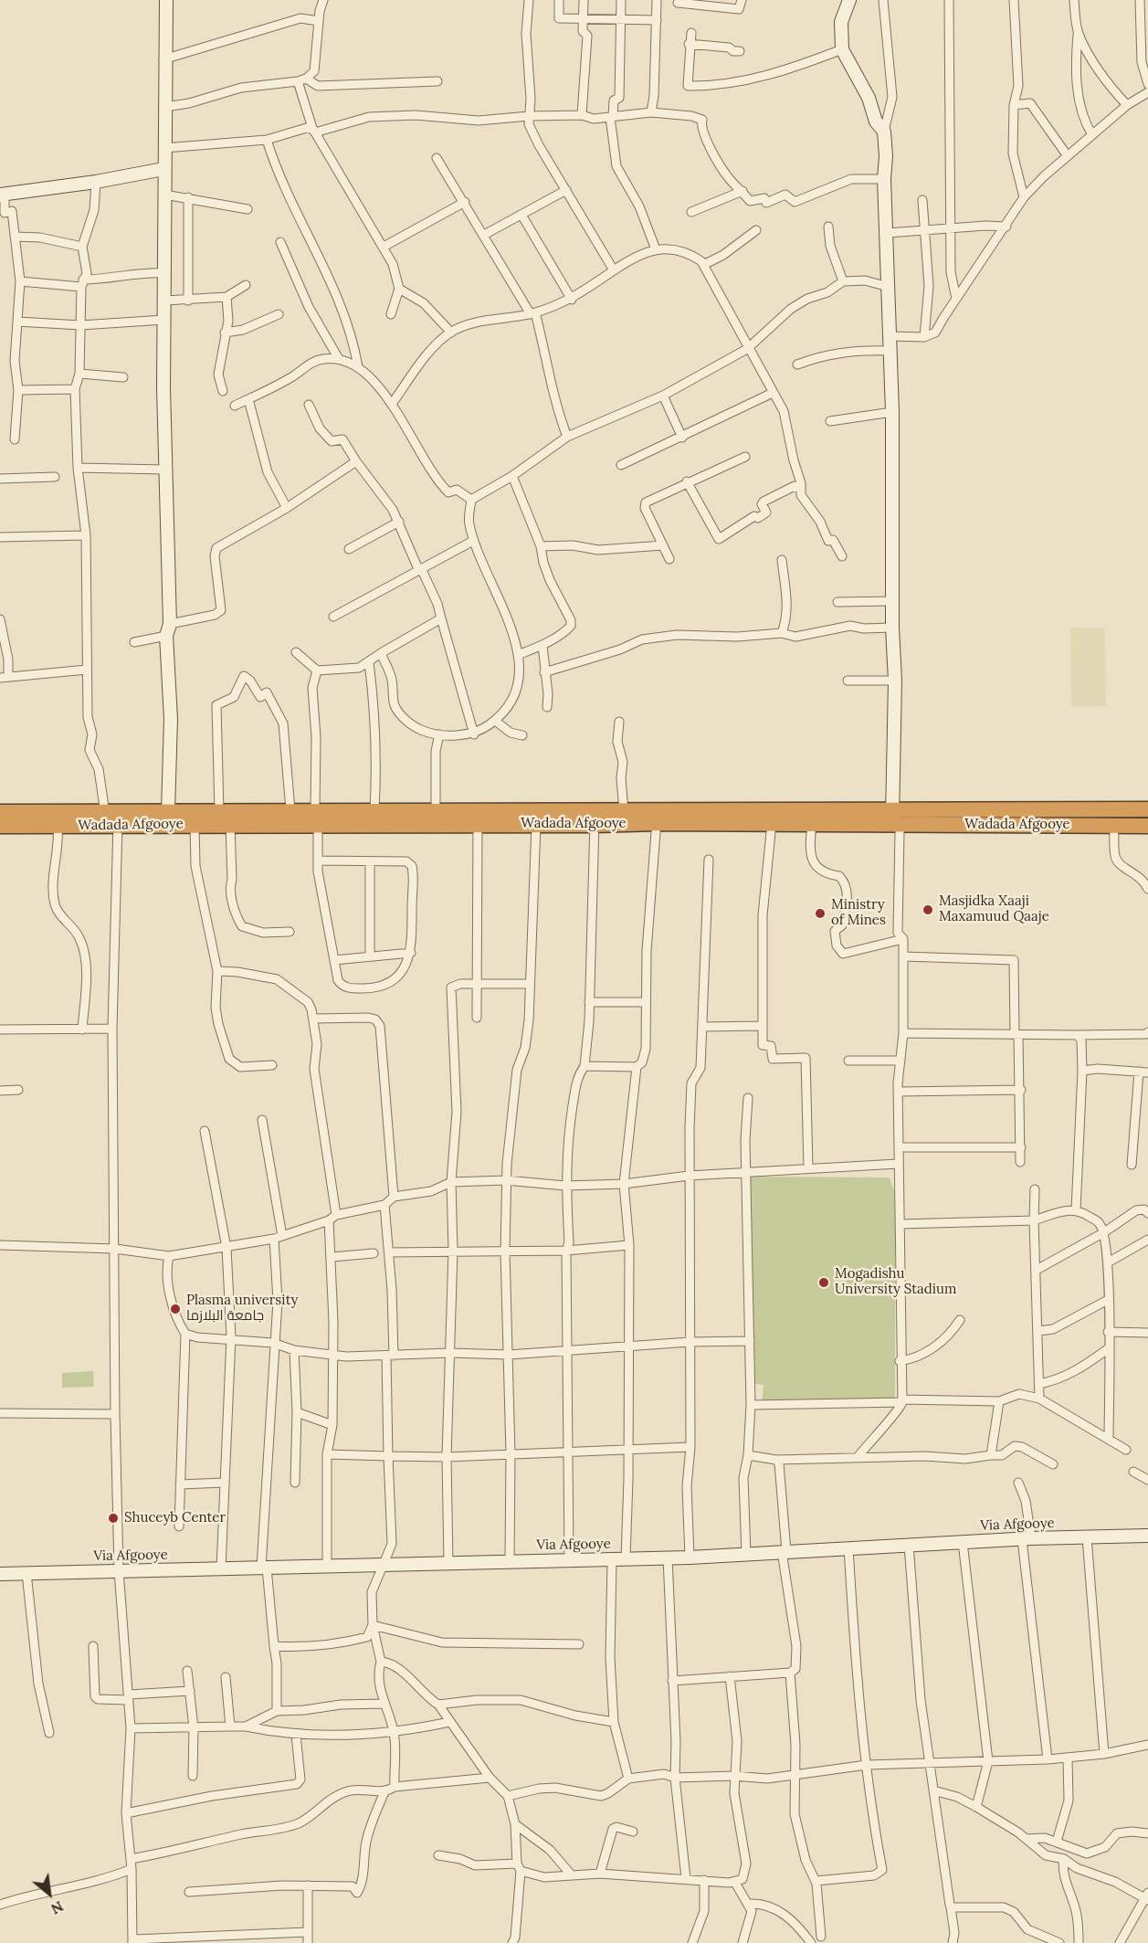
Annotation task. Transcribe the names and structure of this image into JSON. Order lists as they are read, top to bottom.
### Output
{
  "streets": {
    "highway": ["Wadada Afgooye"],
    "street": ["Via Afgooye"]
  },
  "places": [
    "Masjidka Xaaji Maxamuud Qaaje",
    "Ministry of Mines",
    "Mogadishu University Stadium",
    "Plasma university جامعة البلازما",
    "Shuceyb Center"
  ],
  "north": "bottom right"
}
